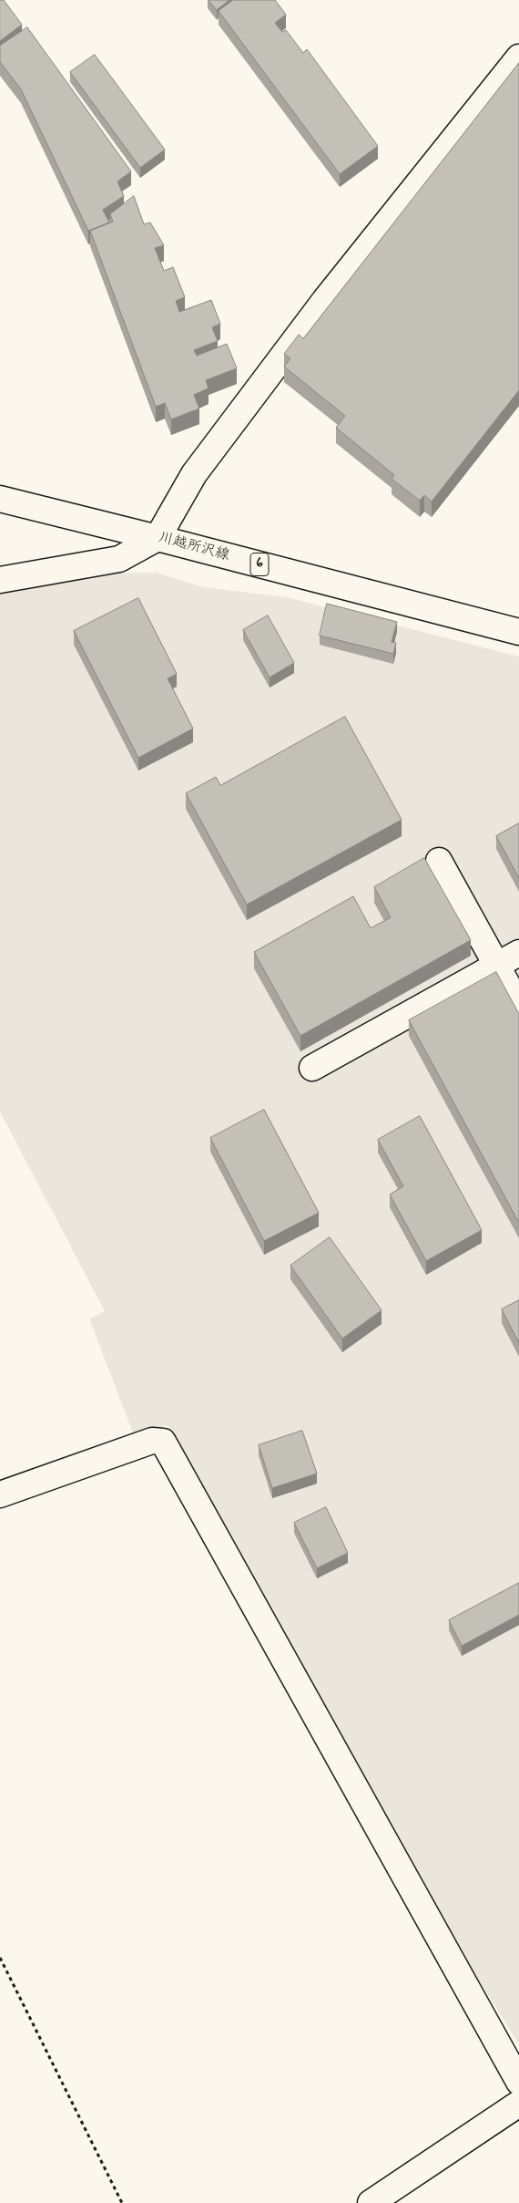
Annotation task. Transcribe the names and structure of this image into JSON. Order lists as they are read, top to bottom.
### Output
{
  "streets": {
    "street": ["川越所沢線", "6"]
  }
}
